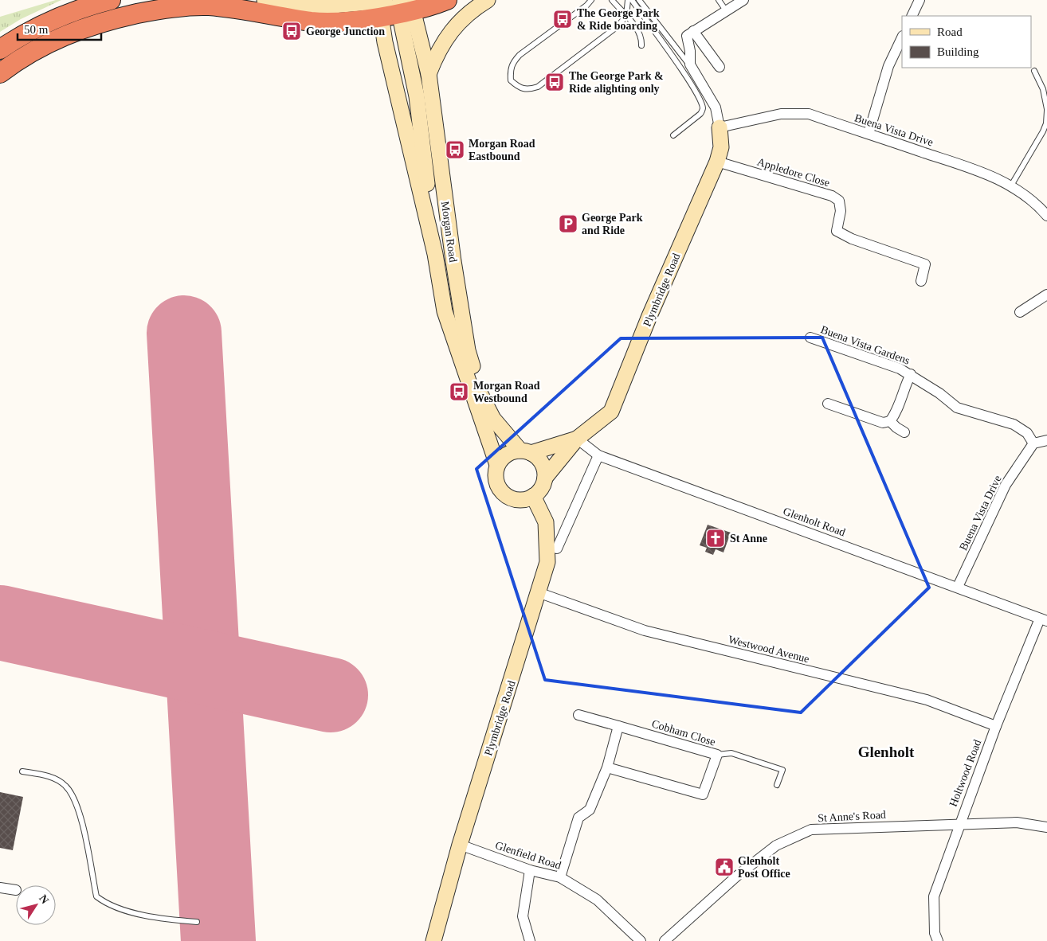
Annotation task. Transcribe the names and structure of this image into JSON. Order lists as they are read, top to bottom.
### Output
{
  "streets": {
    "main road": ["Morgan Road", "Plymbridge Road"],
    "street": [
      "Buena Vista Drive",
      "Appledore Close",
      "Buena Vista Gardens",
      "Glenholt Road",
      "Westwood Avenue",
      "Cobham Close",
      "Holtwood Road",
      "St Anne's Road",
      "Glenfield Road"
    ]
  },
  "crossings": [
    ["Buena Vista Drive", "Plymbridge Road"],
    ["Buena Vista Drive", "Buena Vista Gardens"],
    ["Buena Vista Drive", "Glenholt Road"],
    ["Appledore Close", "Plymbridge Road"],
    ["Morgan Road", "Plymbridge Road"],
    ["Plymbridge Road", "Glenholt Road"],
    ["Plymbridge Road", "Westwood Avenue"],
    ["Plymbridge Road", "Glenfield Road"],
    ["Glenholt Road", "Holtwood Road"],
    ["Westwood Avenue", "Holtwood Road"],
    ["Holtwood Road", "St Anne's Road"]
  ],
  "districts": ["Glenholt"],
  "places": {
    "bus stop": [
      "The George Park & Ride boarding",
      "George Junction",
      "The George Park & Ride alighting only",
      "Morgan Road Eastbound",
      "Morgan Road Westbound"
    ],
    "parking": ["George Park and Ride"],
    "church": ["St Anne"],
    "public building": ["Glenholt Post Office"]
  },
  "legend": ["Road", "Building"],
  "scale_bar": "50 m",
  "north": "top right"
}
